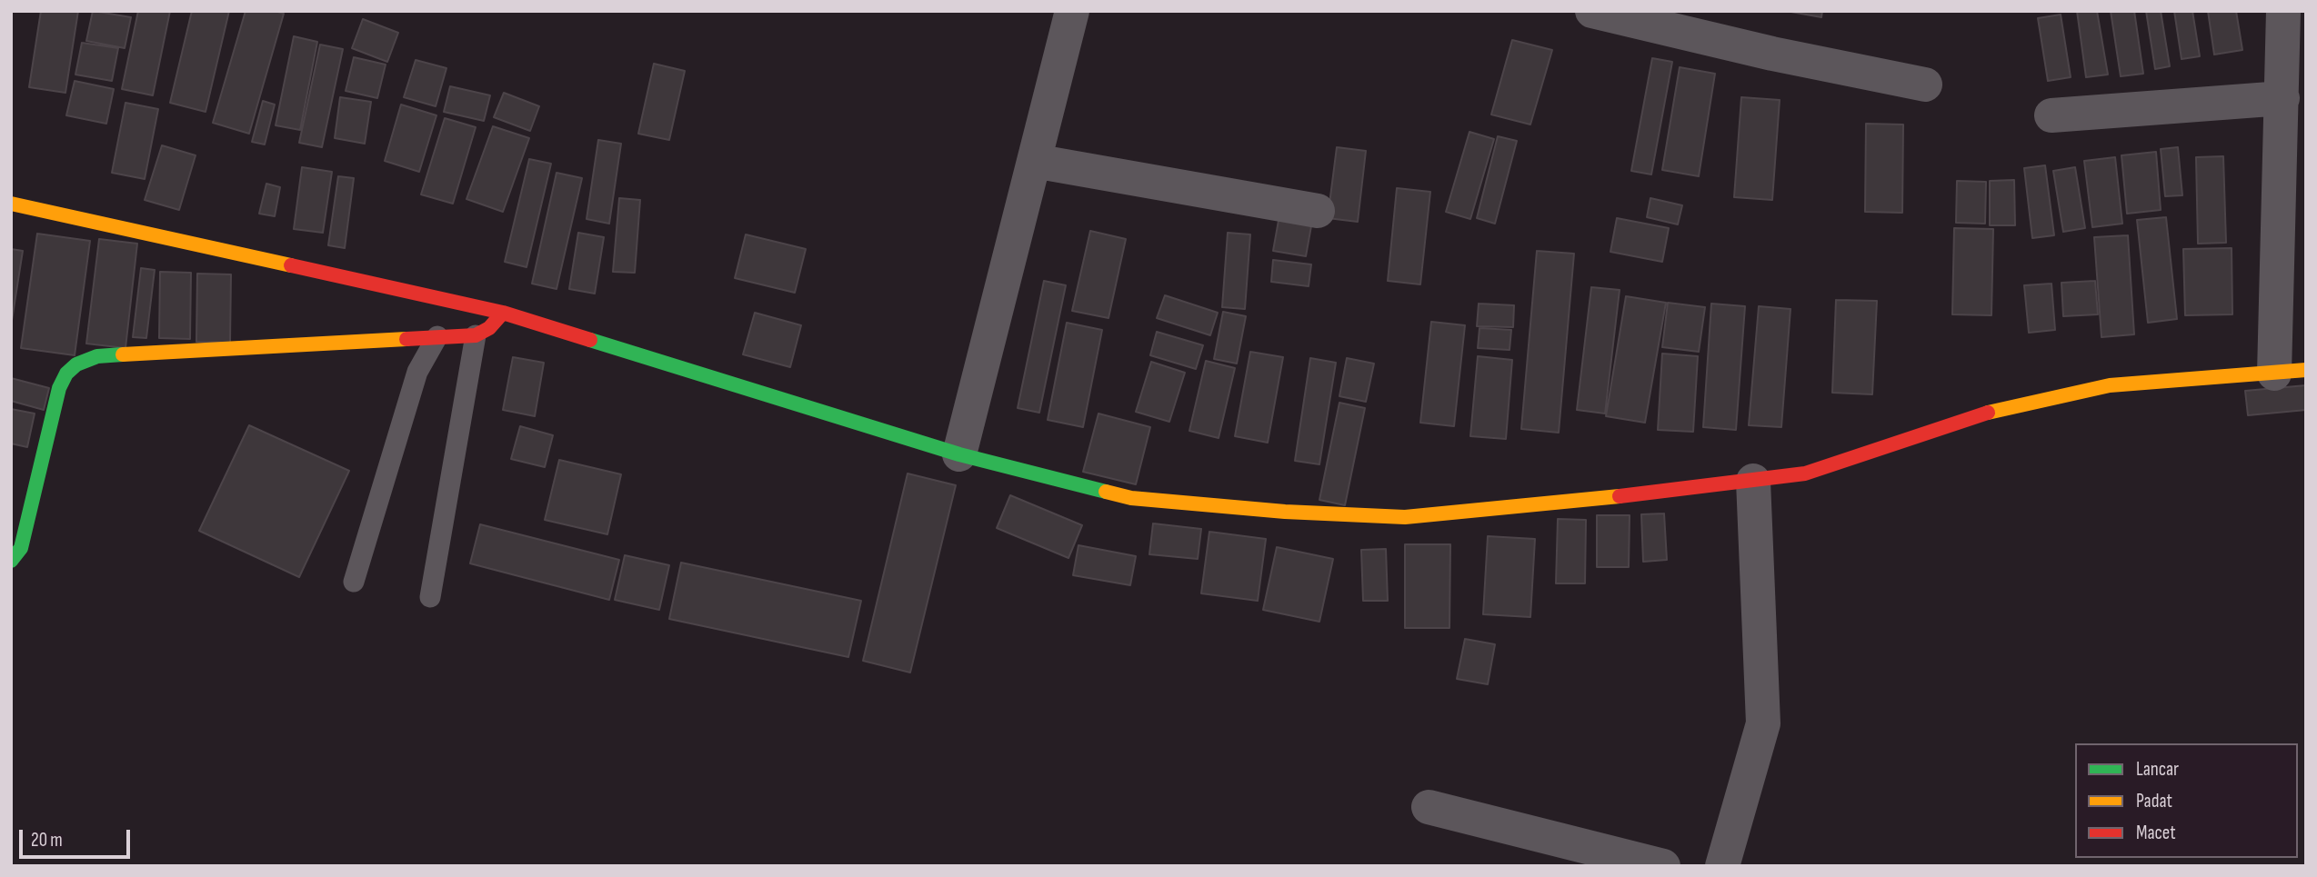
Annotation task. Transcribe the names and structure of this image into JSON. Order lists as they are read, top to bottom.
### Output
{
  "legend": ["Lancar", "Padat", "Macet"],
  "scale_bar": "20 m"
}
